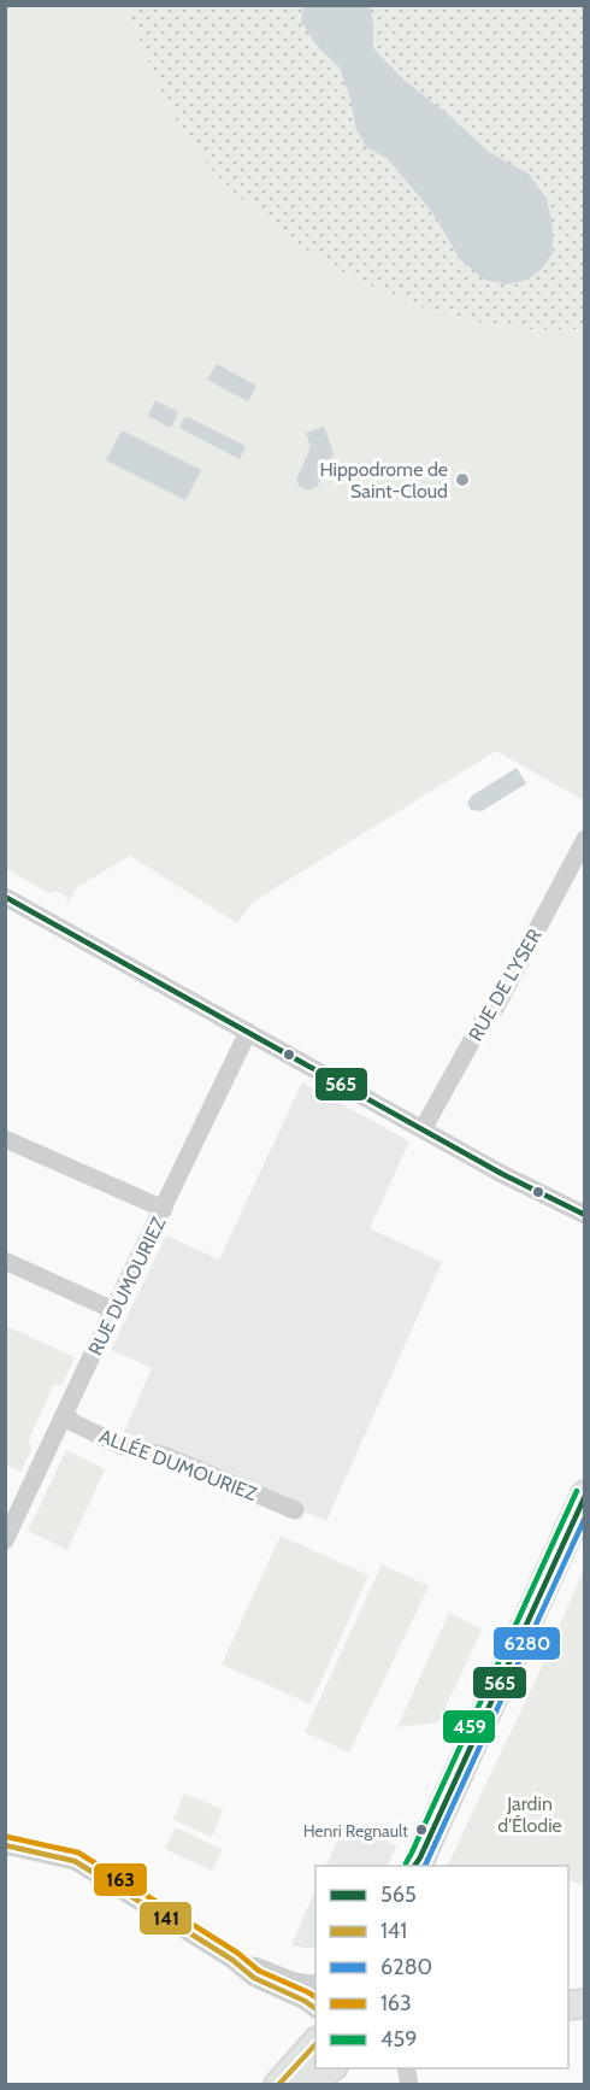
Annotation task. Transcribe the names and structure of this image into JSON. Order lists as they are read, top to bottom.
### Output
{
  "streets": {
    "street": ["RUE DE L'YSER", "RUE DUMOURIEZ", "ALLÉE DUMOURIEZ"]
  },
  "crossings": [
    ["RUE DUMOURIEZ", "ALLÉE DUMOURIEZ"]
  ],
  "parks": ["Jardin d'Élodie"],
  "places": ["Hippodrome de Saint-Cloud", "Henri Regnault"],
  "lines": [
    "transit line 565",
    "transit line 459",
    "transit line 6280",
    "transit line 163",
    "transit line 141"
  ],
  "legend": [
    "565",
    "141",
    "6280",
    "163",
    "459"
  ]
}
